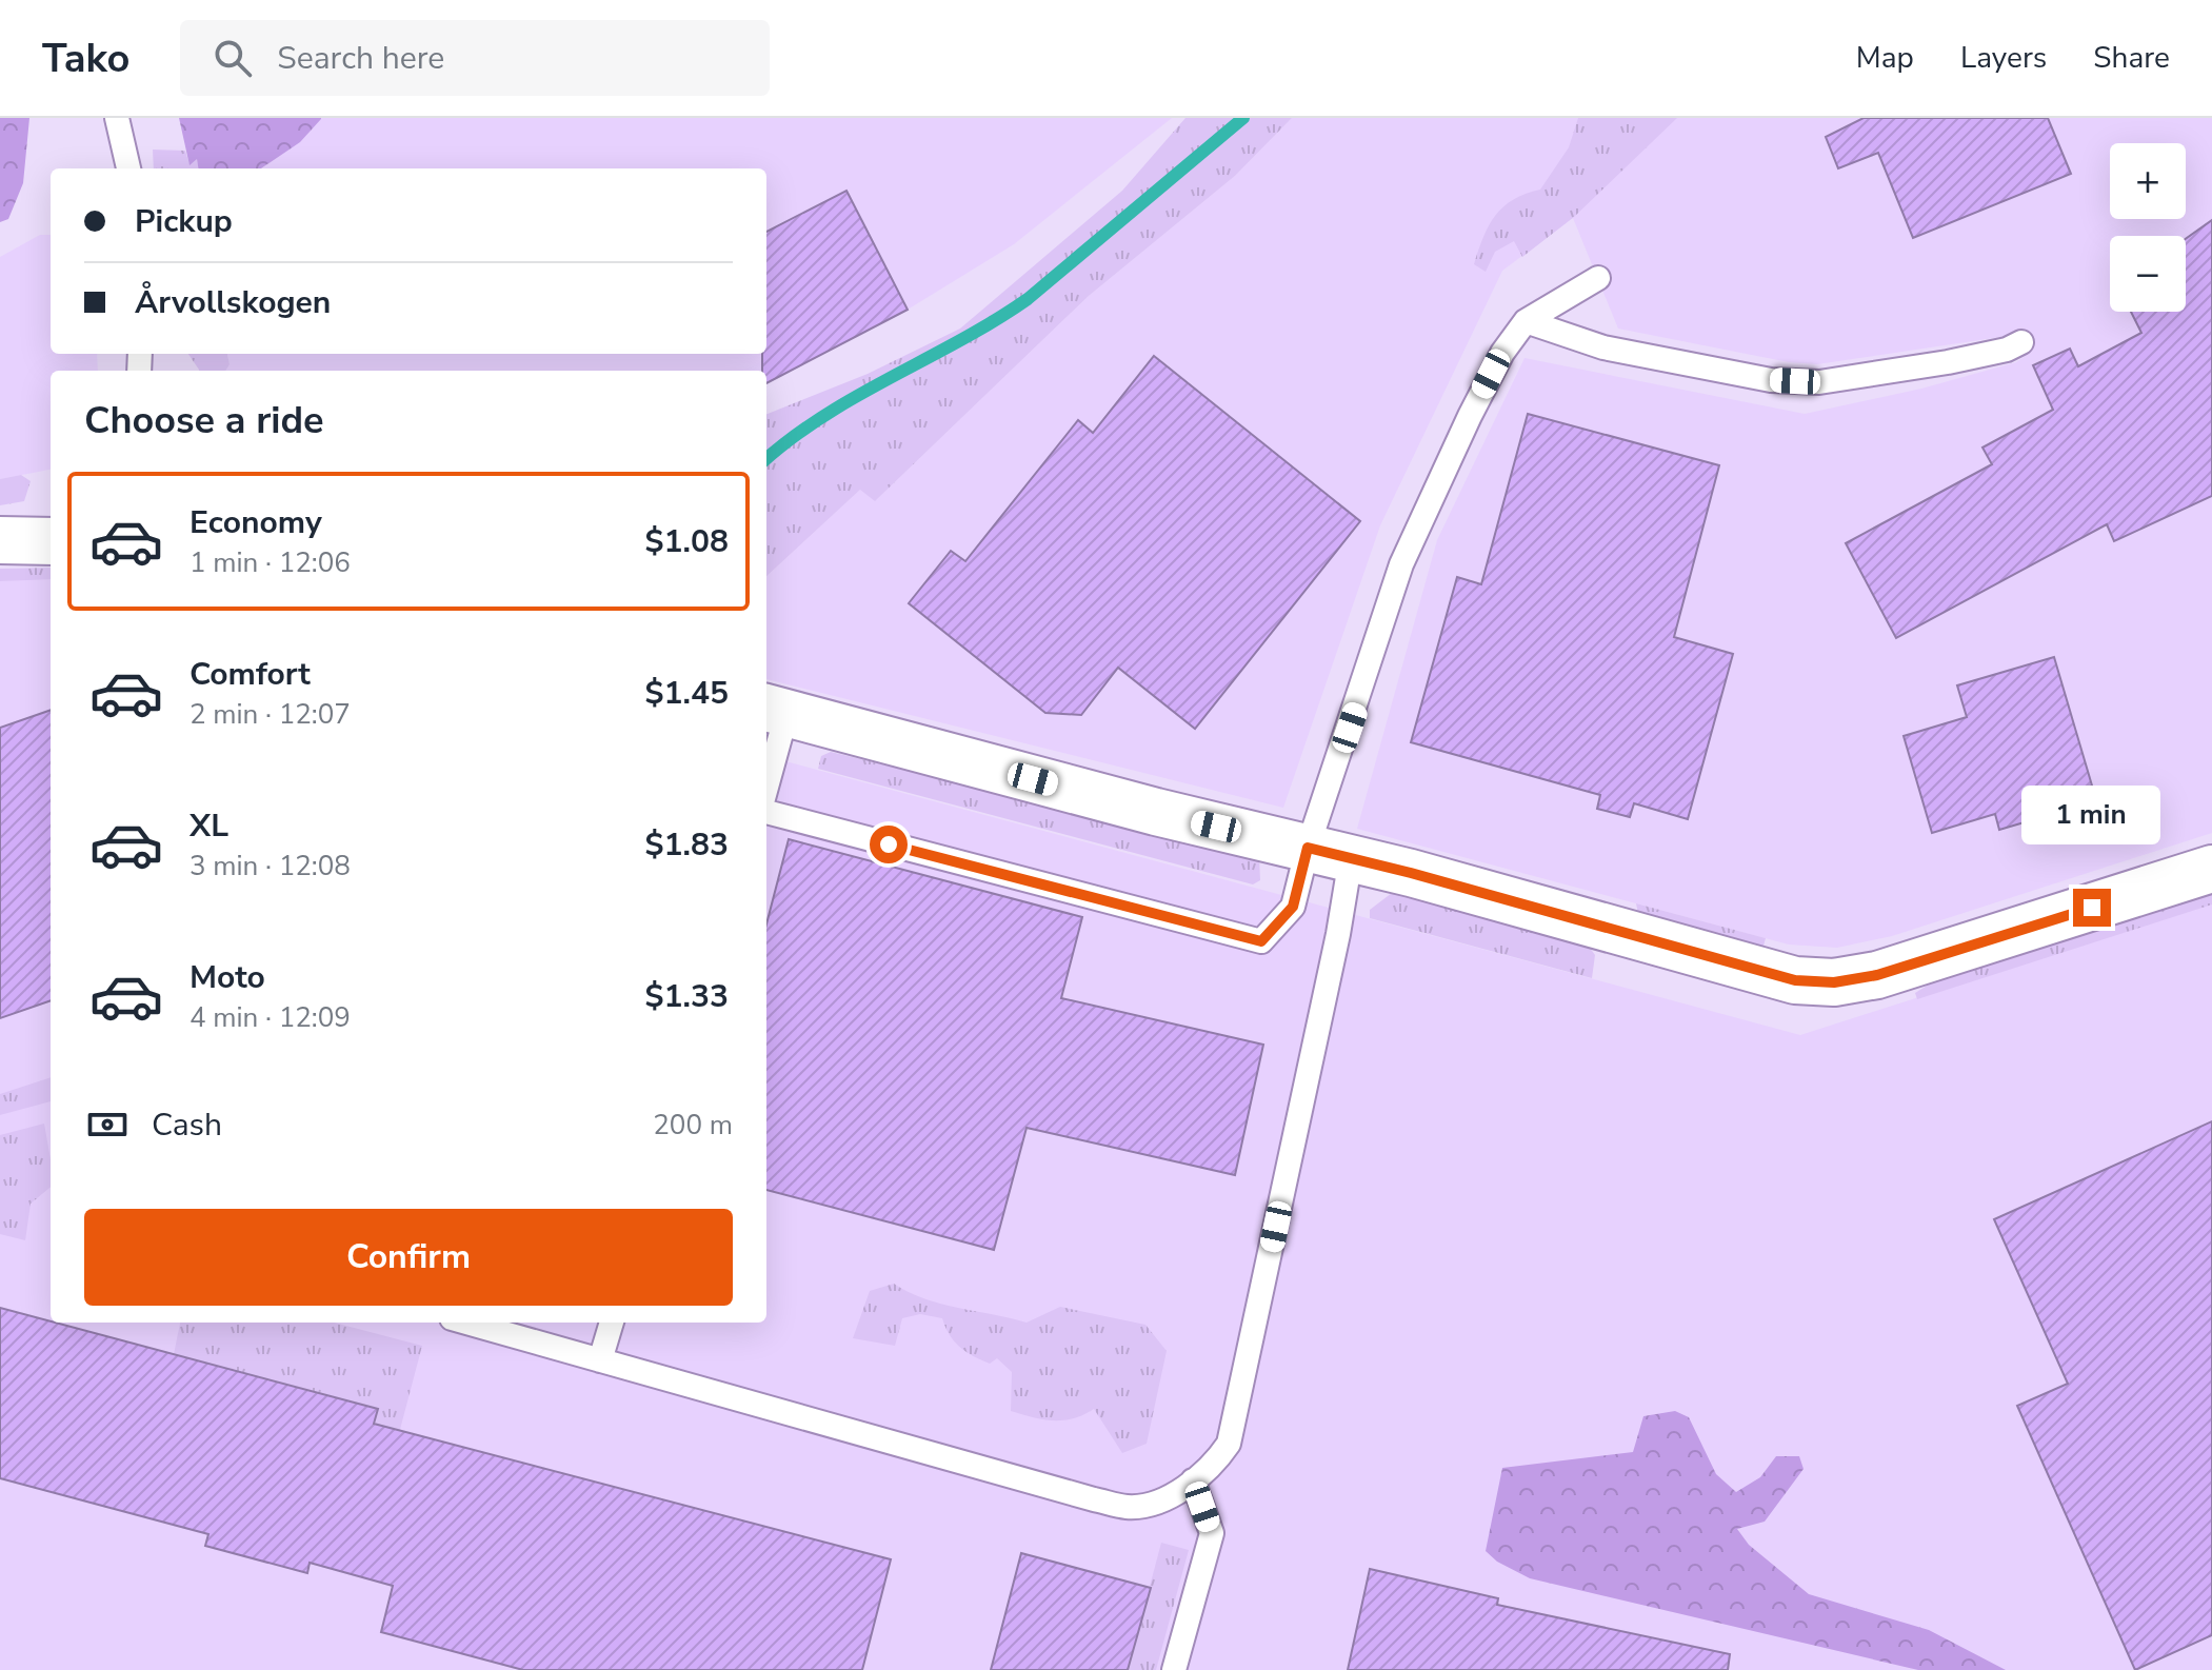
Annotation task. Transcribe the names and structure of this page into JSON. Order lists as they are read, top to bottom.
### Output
{
  "page": {
    "header": "Tako",
    "search": "Search here",
    "nav": ["Map", "Layers", "Share"],
    "map_buttons": ["+", "−"],
    "banner": ["Pickup", "Årvollskogen"],
    "heading": "Choose a ride",
    "list": [
      {
        "name": "Economy",
        "note": "1 min · 12:06",
        "value": "$1.08"
      },
      {
        "name": "Comfort",
        "note": "2 min · 12:07",
        "value": "$1.45"
      },
      {
        "name": "XL",
        "note": "3 min · 12:08",
        "value": "$1.83"
      },
      {
        "name": "Moto",
        "note": "4 min · 12:09",
        "value": "$1.33"
      }
    ],
    "bubble": "1 min",
    "pay": ["Cash", "200 m"],
    "buttons": "Confirm"
  }
}
